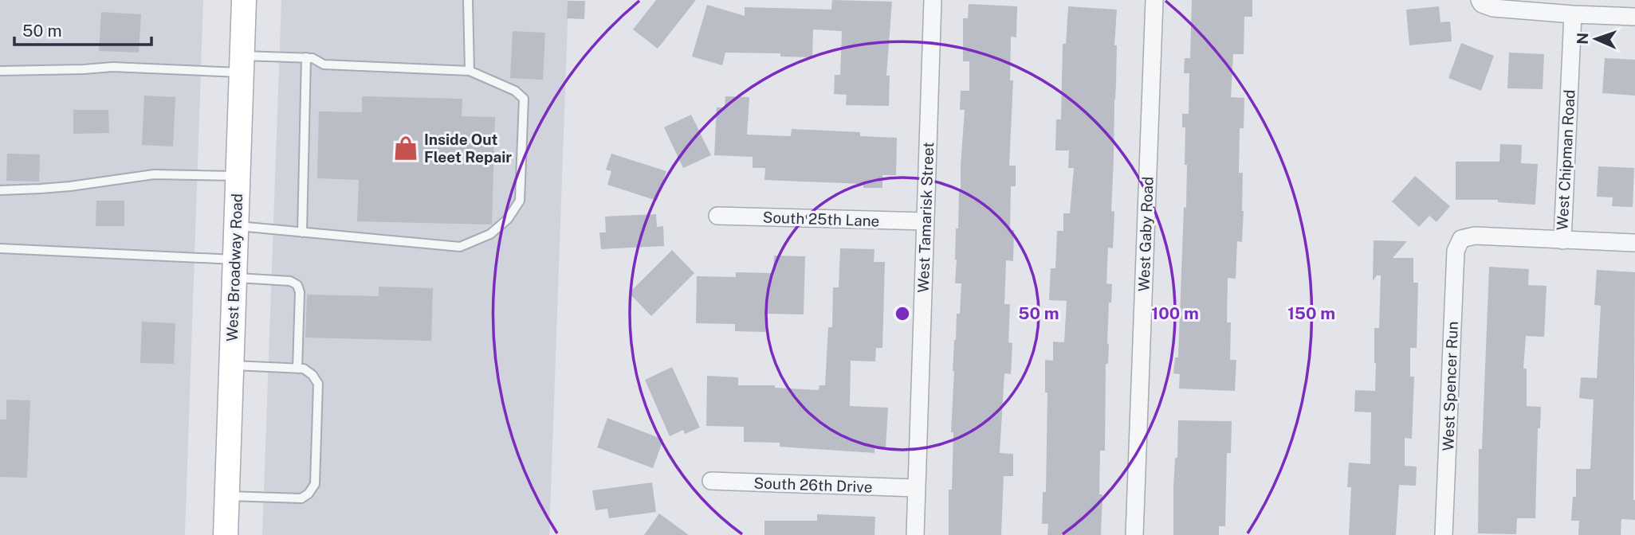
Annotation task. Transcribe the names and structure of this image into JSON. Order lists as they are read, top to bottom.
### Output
{
  "streets": {
    "main road": ["West Broadway Road"],
    "street": [
      "West Chipman Road",
      "West Tamarisk Street",
      "South 25th Lane",
      "West Gaby Road",
      "West Spencer Run",
      "South 26th Drive"
    ]
  },
  "crossings": [
    ["West Chipman Road", "West Spencer Run"],
    ["West Tamarisk Street", "South 25th Lane"],
    ["West Tamarisk Street", "South 26th Drive"]
  ],
  "places": {
    "shop": ["Inside Out Fleet Repair"]
  },
  "scale_bar": "50 m",
  "north": "left",
  "rings": ["50 m", "100 m", "150 m"]
}
